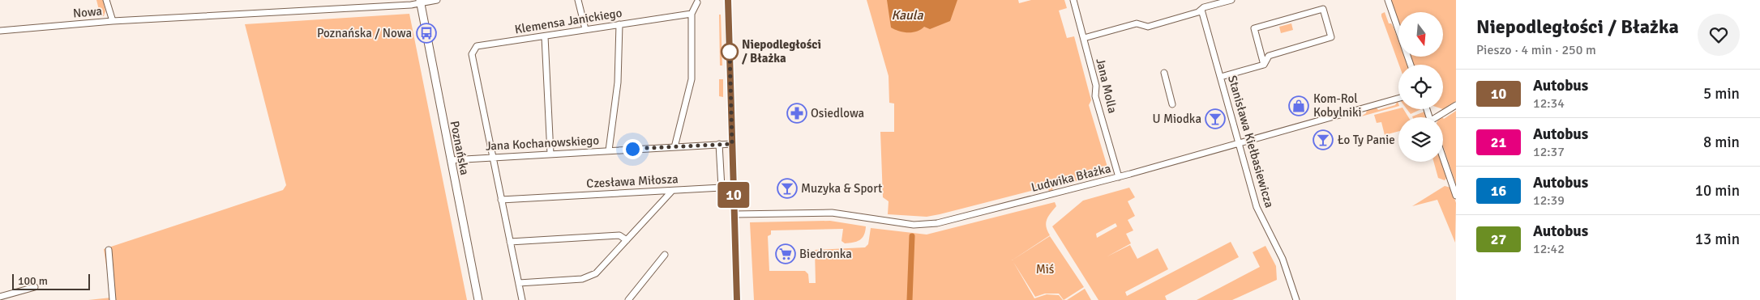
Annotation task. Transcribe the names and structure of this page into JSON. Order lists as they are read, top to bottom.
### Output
{
  "streets": {
    "main road": ["Poznańska"],
    "street": [
      "Nowa",
      "Klemensa Janickiego",
      "Jana Molla",
      "Stanisława Kiełbasiewicza",
      "Jana Kochanowskiego",
      "Ludwika Błażka",
      "Czesława Miłosza"
    ]
  },
  "crossings": [
    ["Nowa", "Poznańska"],
    ["Klemensa Janickiego", "Jana Kochanowskiego"],
    ["Jana Molla", "Ludwika Błażka"],
    ["Stanisława Kiełbasiewicza", "Ludwika Błażka"],
    ["Jana Kochanowskiego", "Poznańska"],
    ["Jana Kochanowskiego", "Czesława Miłosza"]
  ],
  "water": ["Kaula"],
  "parks": ["Miś"],
  "places": {
    "bus stop": ["Poznańska / Nowa"],
    "other": ["Niepodległości / Błażka"],
    "shop": ["Kom-Rol Kobylniki"],
    "pharmacy": ["Osiedlowa"],
    "bar": ["U Miodka", "Ło Ty Panie", "Muzyka & Sport"],
    "supermarket": ["Biedronka"]
  },
  "lines": ["bus line 10"],
  "scale_bar": "100 m",
  "north": "bottom",
  "page": {
    "on_map": "10",
    "heading": ["Niepodległości / Błażka", "Pieszo · 4 min · 250 m"],
    "list": [
      {
        "mark": "10",
        "name": "Autobus",
        "note": "12:34",
        "value": "5 min"
      },
      {
        "mark": "21",
        "name": "Autobus",
        "note": "12:37",
        "value": "8 min"
      },
      {
        "mark": "16",
        "name": "Autobus",
        "note": "12:39",
        "value": "10 min"
      },
      {
        "mark": "27",
        "name": "Autobus",
        "note": "12:42",
        "value": "13 min"
      }
    ],
    "scale": "100 m"
  }
}
